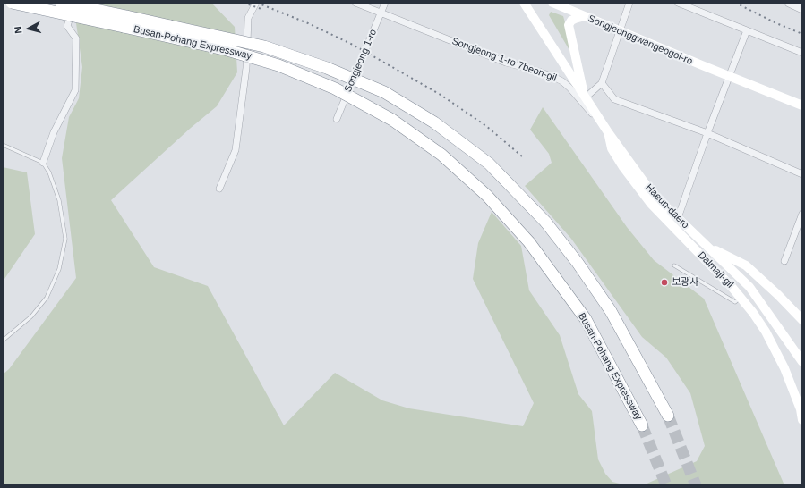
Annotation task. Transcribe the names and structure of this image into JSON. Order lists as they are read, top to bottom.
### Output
{
  "streets": {
    "highway": ["Busan-Pohang Expressway"],
    "main road": ["Songjeonggwangeogol-ro", "Haeun-daero", "Dalmaji-gil"],
    "street": ["Songjeong 1-ro 7beon-gil", "Songjeong 1-ro"]
  },
  "crossings": [
    ["Songjeong 1-ro 7beon-gil", "Songjeong 1-ro"],
    ["Songjeong 1-ro 7beon-gil", "Haeun-daero"],
    ["Songjeong 1-ro 7beon-gil", "Dalmaji-gil"],
    ["Haeun-daero", "Dalmaji-gil"]
  ],
  "places": ["보광사"],
  "north": "left"
}
